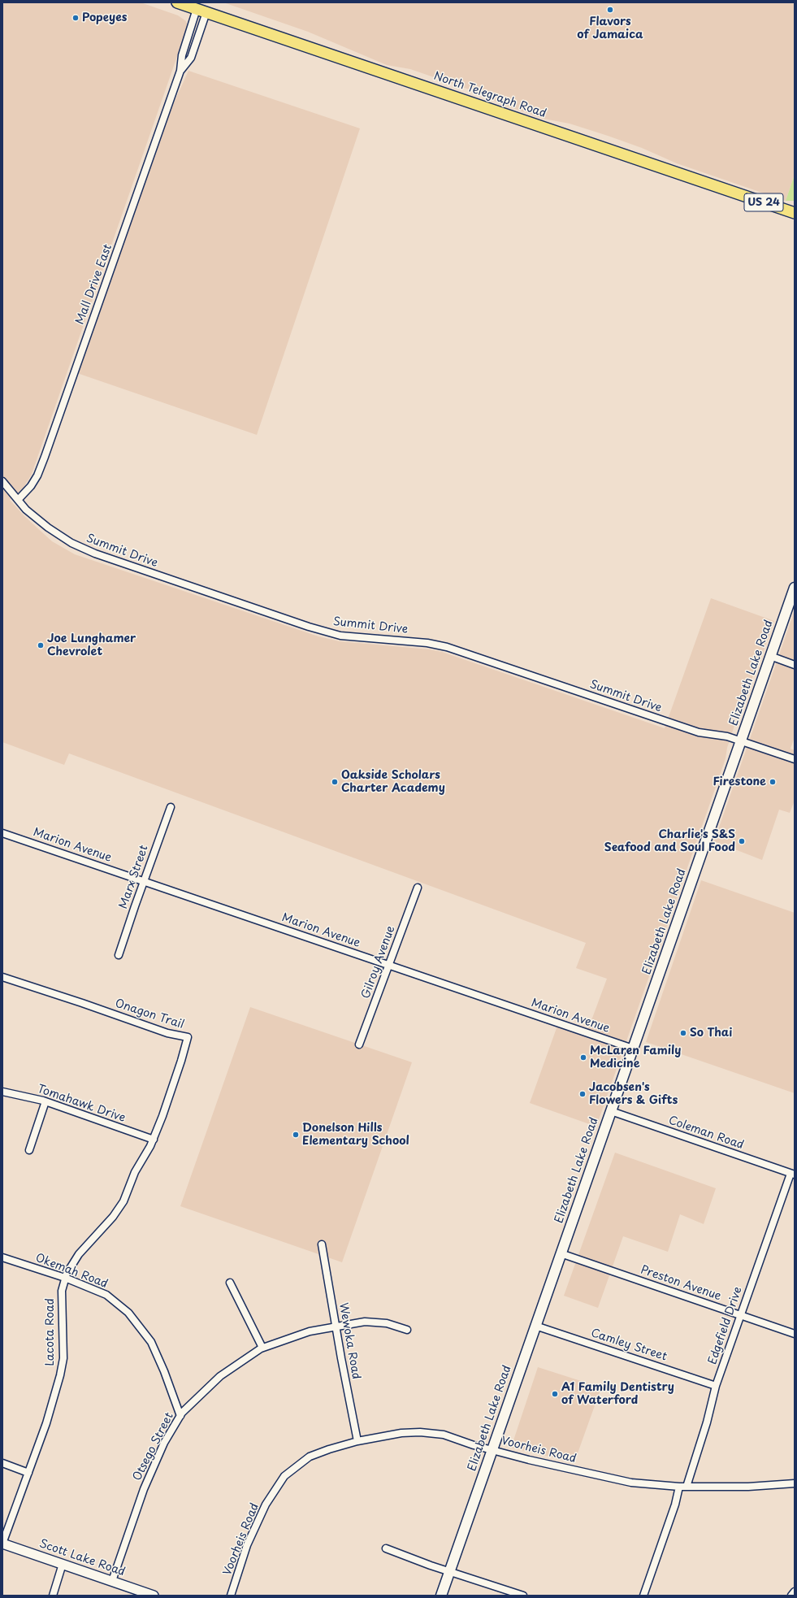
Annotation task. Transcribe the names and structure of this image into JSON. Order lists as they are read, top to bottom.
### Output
{
  "streets": {
    "main road": ["North Telegraph Road", "US 24", "Elizabeth Lake Road"],
    "street": [
      "Mall Drive East",
      "Summit Drive",
      "Marion Avenue",
      "Marx Street",
      "Gilroy Avenue",
      "Onagon Trail",
      "Tomahawk Drive",
      "Coleman Road",
      "Okemah Road",
      "Preston Avenue",
      "Edgefield Drive",
      "Lacota Road",
      "Wewoka Road",
      "Camley Street",
      "Otsego Street",
      "Voorheis Road",
      "Scott Lake Road"
    ]
  },
  "crossings": [
    ["North Telegraph Road", "Mall Drive East"],
    ["Mall Drive East", "Summit Drive"],
    ["Summit Drive", "Elizabeth Lake Road"],
    ["Elizabeth Lake Road", "Marion Avenue"],
    ["Elizabeth Lake Road", "Coleman Road"],
    ["Elizabeth Lake Road", "Preston Avenue"],
    ["Elizabeth Lake Road", "Camley Street"],
    ["Elizabeth Lake Road", "Voorheis Road"],
    ["Marion Avenue", "Marx Street"],
    ["Marion Avenue", "Gilroy Avenue"],
    ["Onagon Trail", "Tomahawk Drive"],
    ["Onagon Trail", "Lacota Road"],
    ["Tomahawk Drive", "Lacota Road"],
    ["Coleman Road", "Edgefield Drive"],
    ["Okemah Road", "Lacota Road"],
    ["Okemah Road", "Otsego Street"],
    ["Preston Avenue", "Edgefield Drive"],
    ["Edgefield Drive", "Camley Street"],
    ["Edgefield Drive", "Voorheis Road"],
    ["Lacota Road", "Scott Lake Road"],
    ["Wewoka Road", "Otsego Street"],
    ["Wewoka Road", "Voorheis Road"],
    ["Otsego Street", "Scott Lake Road"]
  ],
  "places": [
    "Flavors of Jamaica",
    "Popeyes",
    "Joe Lunghamer Chevrolet",
    "Oakside Scholars Charter Academy",
    "Firestone",
    "Charlie's S&S Seafood and Soul Food",
    "So Thai",
    "McLaren Family Medicine",
    "Jacobsen's Flowers & Gifts",
    "Donelson Hills Elementary School",
    "A1 Family Dentistry of Waterford"
  ]
}
